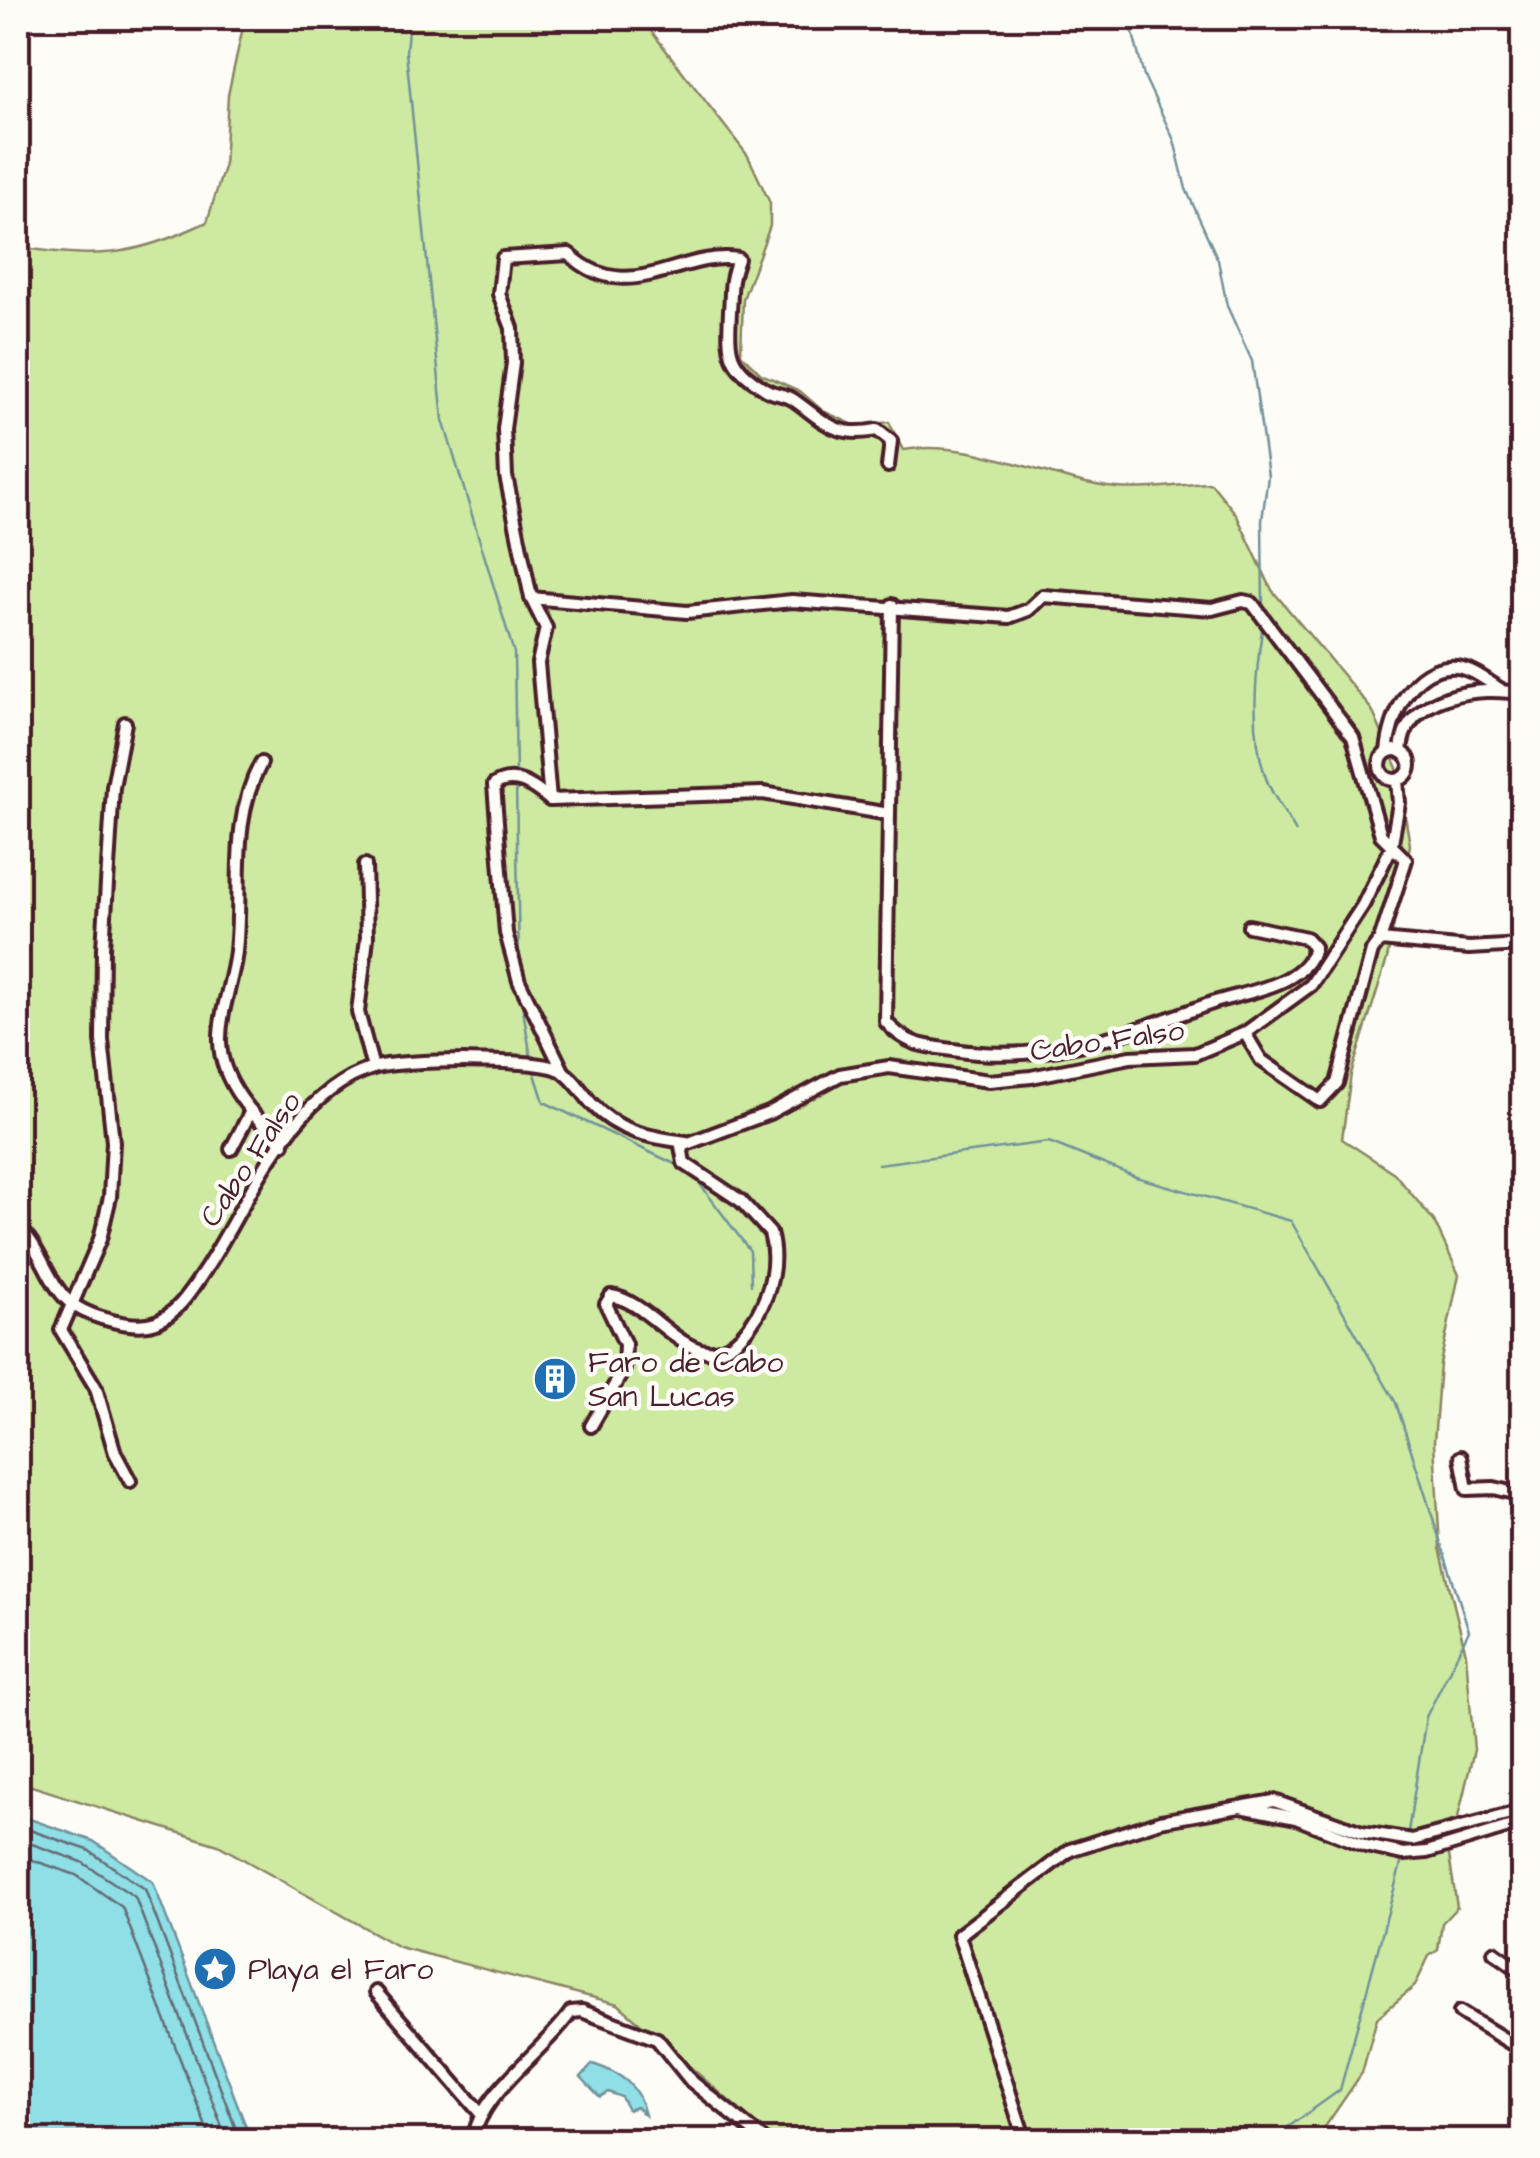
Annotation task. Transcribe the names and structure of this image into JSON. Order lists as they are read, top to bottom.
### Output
{
  "streets": {
    "street": ["Cabo Falso"]
  },
  "places": {
    "building": ["Faro de Cabo San Lucas"],
    "place": ["Playa el Faro"]
  }
}
